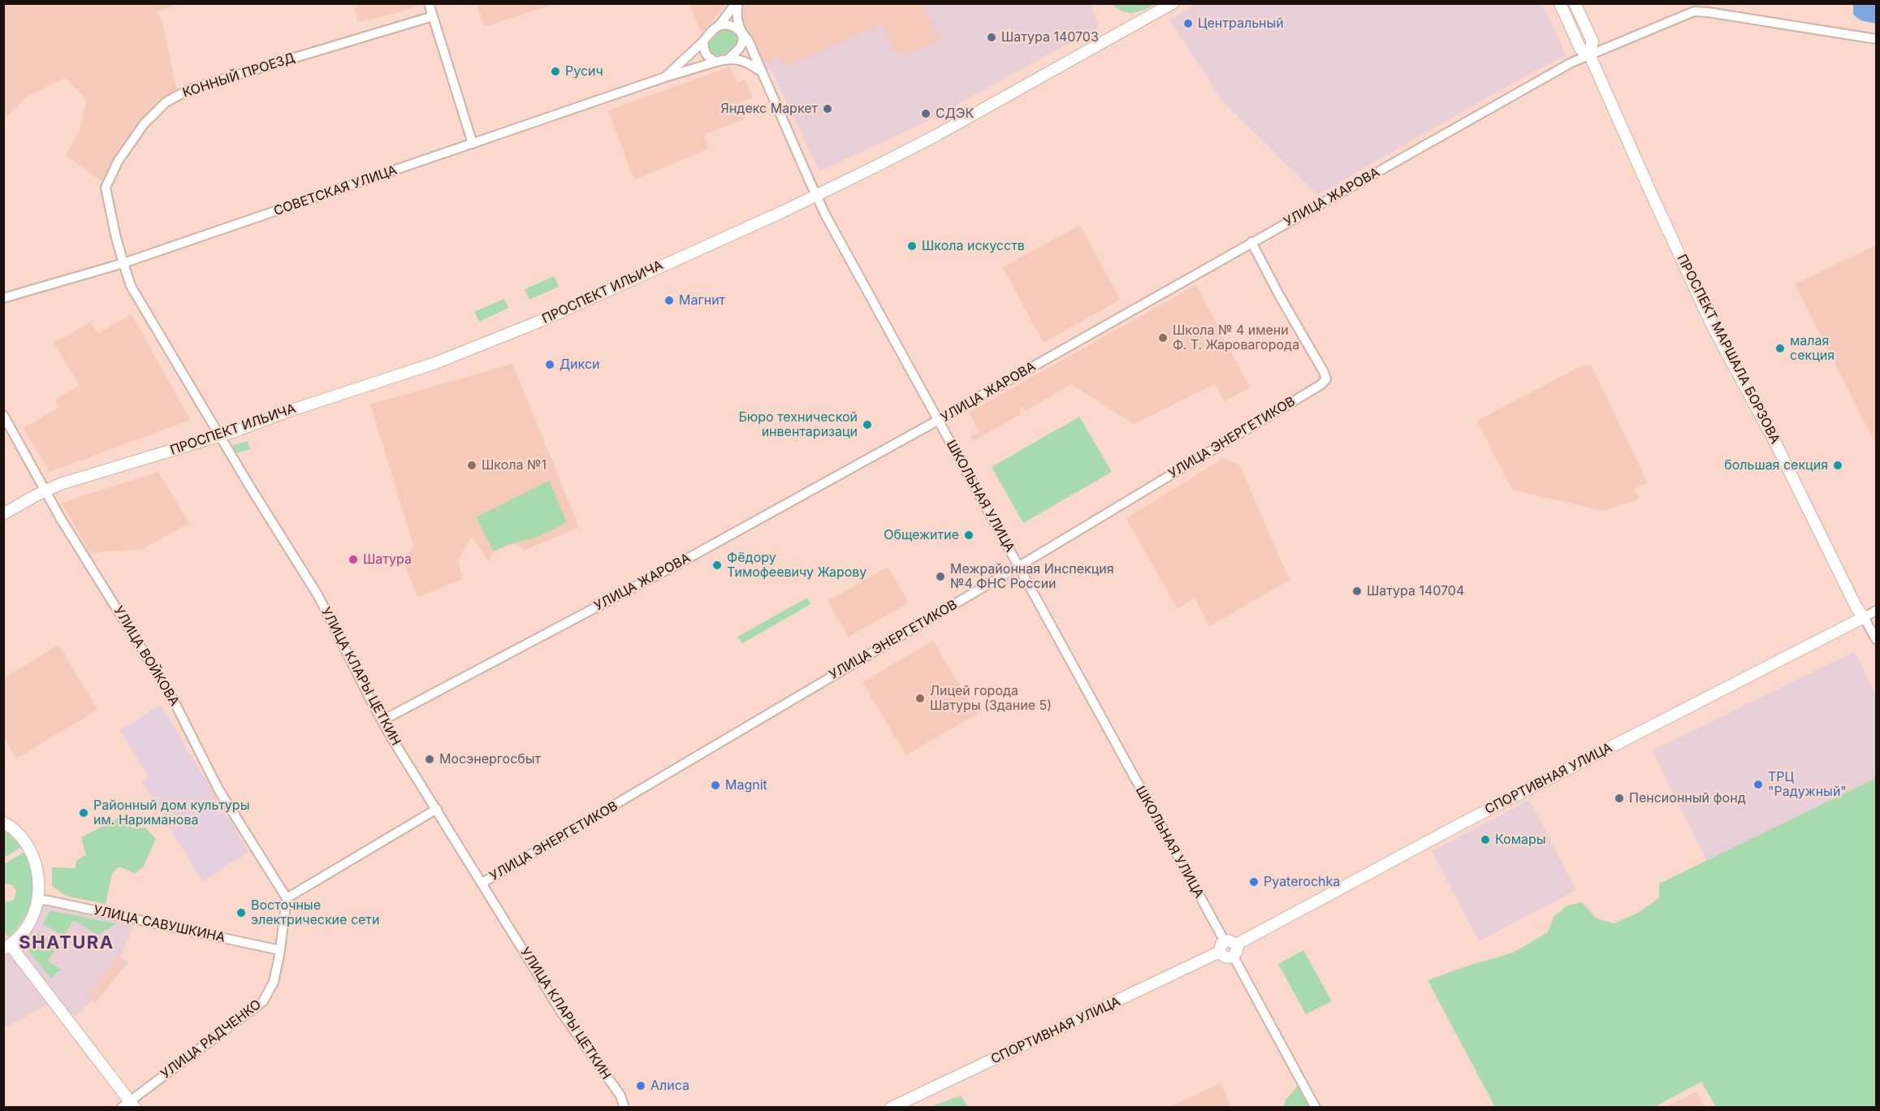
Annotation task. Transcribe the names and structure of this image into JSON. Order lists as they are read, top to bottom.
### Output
{
  "streets": {
    "street": [
      "КОННЫЙ ПРОЕЗД",
      "СОВЕТСКАЯ УЛИЦА",
      "УЛИЦА ЖАРОВА",
      "ПРОСПЕКТ ИЛЬИЧА",
      "ПРОСПЕКТ МАРШАЛА БОРЗОВА",
      "УЛИЦА ЭНЕРГЕТИКОВ",
      "ШКОЛЬНАЯ УЛИЦА",
      "УЛИЦА ВОЙКОВА",
      "УЛИЦА КЛАРЫ ЦЕТКИН",
      "СПОРТИВНАЯ УЛИЦА",
      "УЛИЦА САВУШКИНА",
      "УЛИЦА РАДЧЕНКО"
    ]
  },
  "crossings": [
    ["КОННЫЙ ПРОЕЗД", "СОВЕТСКАЯ УЛИЦА"],
    ["КОННЫЙ ПРОЕЗД", "УЛИЦА КЛАРЫ ЦЕТКИН"],
    ["СОВЕТСКАЯ УЛИЦА", "ШКОЛЬНАЯ УЛИЦА"],
    ["СОВЕТСКАЯ УЛИЦА", "УЛИЦА КЛАРЫ ЦЕТКИН"],
    ["УЛИЦА ЖАРОВА", "ПРОСПЕКТ МАРШАЛА БОРЗОВА"],
    ["УЛИЦА ЖАРОВА", "УЛИЦА ЭНЕРГЕТИКОВ"],
    ["УЛИЦА ЖАРОВА", "ШКОЛЬНАЯ УЛИЦА"],
    ["УЛИЦА ЖАРОВА", "УЛИЦА КЛАРЫ ЦЕТКИН"],
    ["ПРОСПЕКТ ИЛЬИЧА", "ШКОЛЬНАЯ УЛИЦА"],
    ["ПРОСПЕКТ ИЛЬИЧА", "УЛИЦА ВОЙКОВА"],
    ["ПРОСПЕКТ ИЛЬИЧА", "УЛИЦА КЛАРЫ ЦЕТКИН"],
    ["ПРОСПЕКТ МАРШАЛА БОРЗОВА", "СПОРТИВНАЯ УЛИЦА"],
    ["УЛИЦА ЭНЕРГЕТИКОВ", "ШКОЛЬНАЯ УЛИЦА"],
    ["УЛИЦА ЭНЕРГЕТИКОВ", "УЛИЦА КЛАРЫ ЦЕТКИН"],
    ["ШКОЛЬНАЯ УЛИЦА", "СПОРТИВНАЯ УЛИЦА"],
    ["УЛИЦА ВОЙКОВА", "УЛИЦА РАДЧЕНКО"],
    ["УЛИЦА САВУШКИНА", "УЛИЦА РАДЧЕНКО"]
  ],
  "districts": ["SHATURA"],
  "places": [
    "Центральный",
    "Шатура 140703",
    "Русич",
    "Яндекс Маркет",
    "СДЭК",
    "Школа искусств",
    "Магнит",
    "Школа № 4 имени Ф. Т. Жаровагорода",
    "малая секция",
    "Дикси",
    "Бюро технической инвентаризаци",
    "Школа №1",
    "большая секция",
    "Общежитие",
    "Шатура",
    "Фёдору Тимофеевичу Жарову",
    "Межрайонная Инспекция №4 ФНС России",
    "Шатура 140704",
    "Лицей города Шатуры (Здание 5)",
    "Мосэнергосбыт",
    "ТРЦ \"Радужный\"",
    "Magnit",
    "Пенсионный фонд",
    "Районный дом культуры им. Нариманова",
    "Комары",
    "Pyaterochka",
    "Восточные электрические сети",
    "Алиса"
  ]
}
